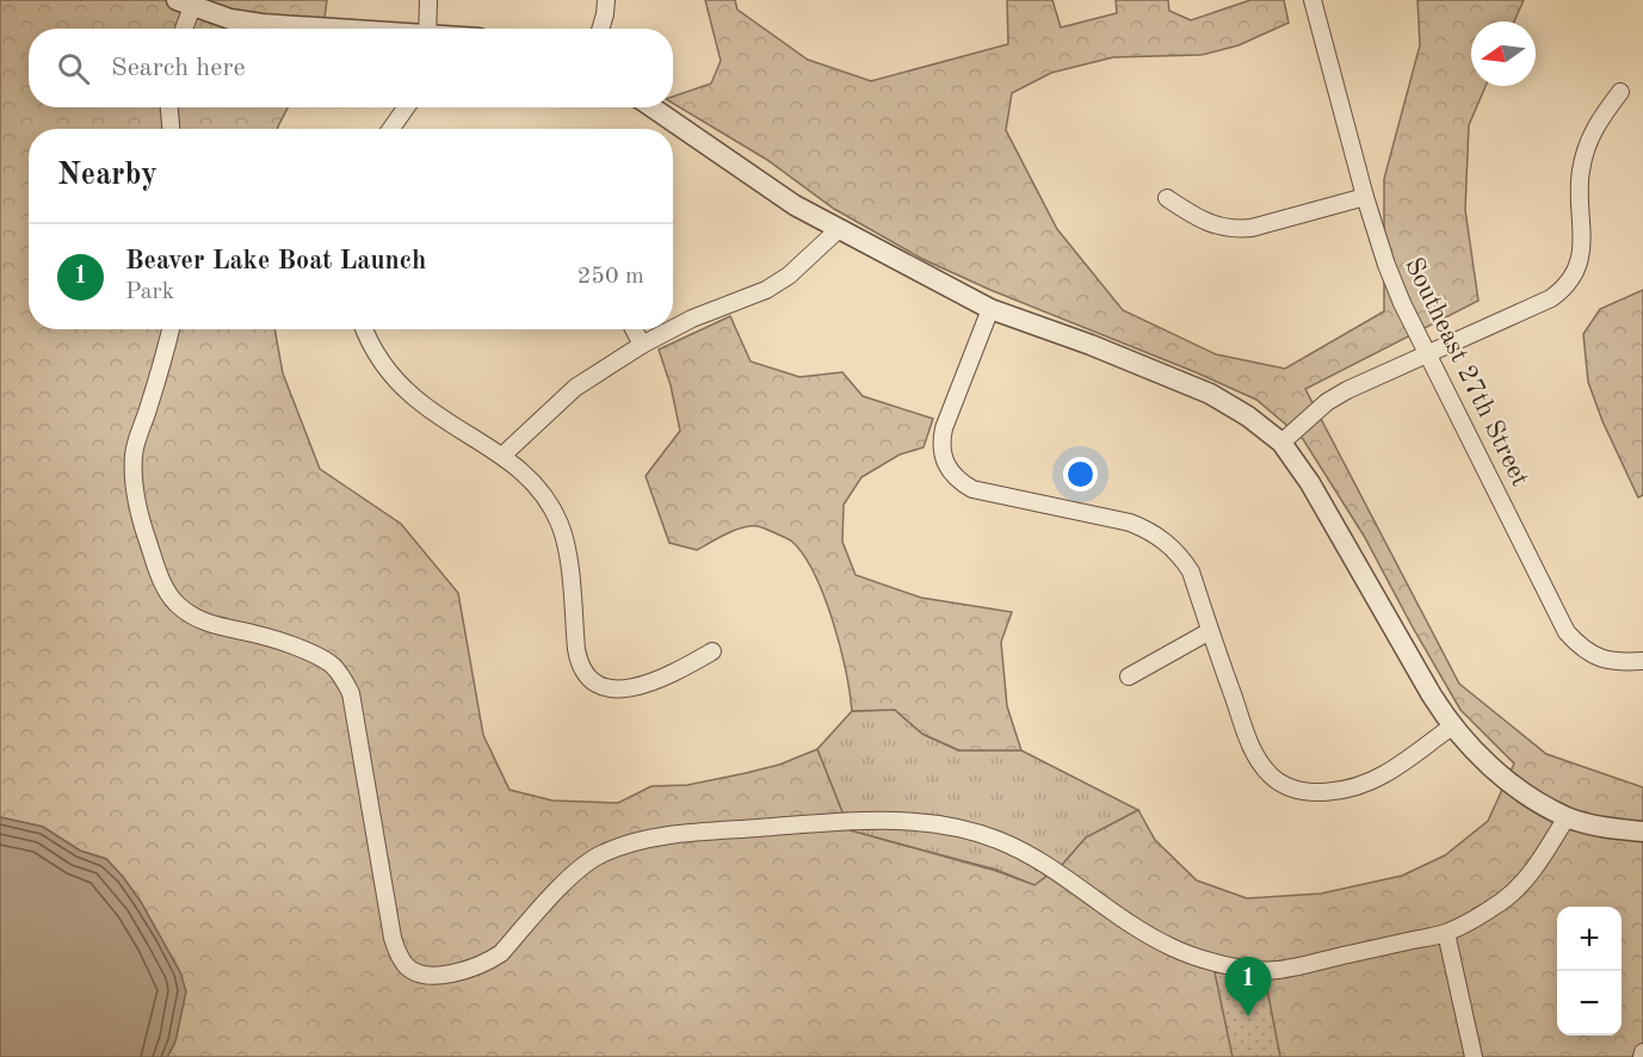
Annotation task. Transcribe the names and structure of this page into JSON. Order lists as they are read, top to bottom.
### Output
{
  "streets": {
    "street": ["Southeast 27th Street"]
  },
  "north": "left",
  "page": {
    "search": "Search here",
    "heading": "Nearby",
    "list": [
      {
        "mark": "1",
        "name": "Beaver Lake Boat Launch",
        "note": "Park",
        "value": "250 m"
      }
    ],
    "map_buttons": ["+", "−"],
    "pins": "1"
  }
}
